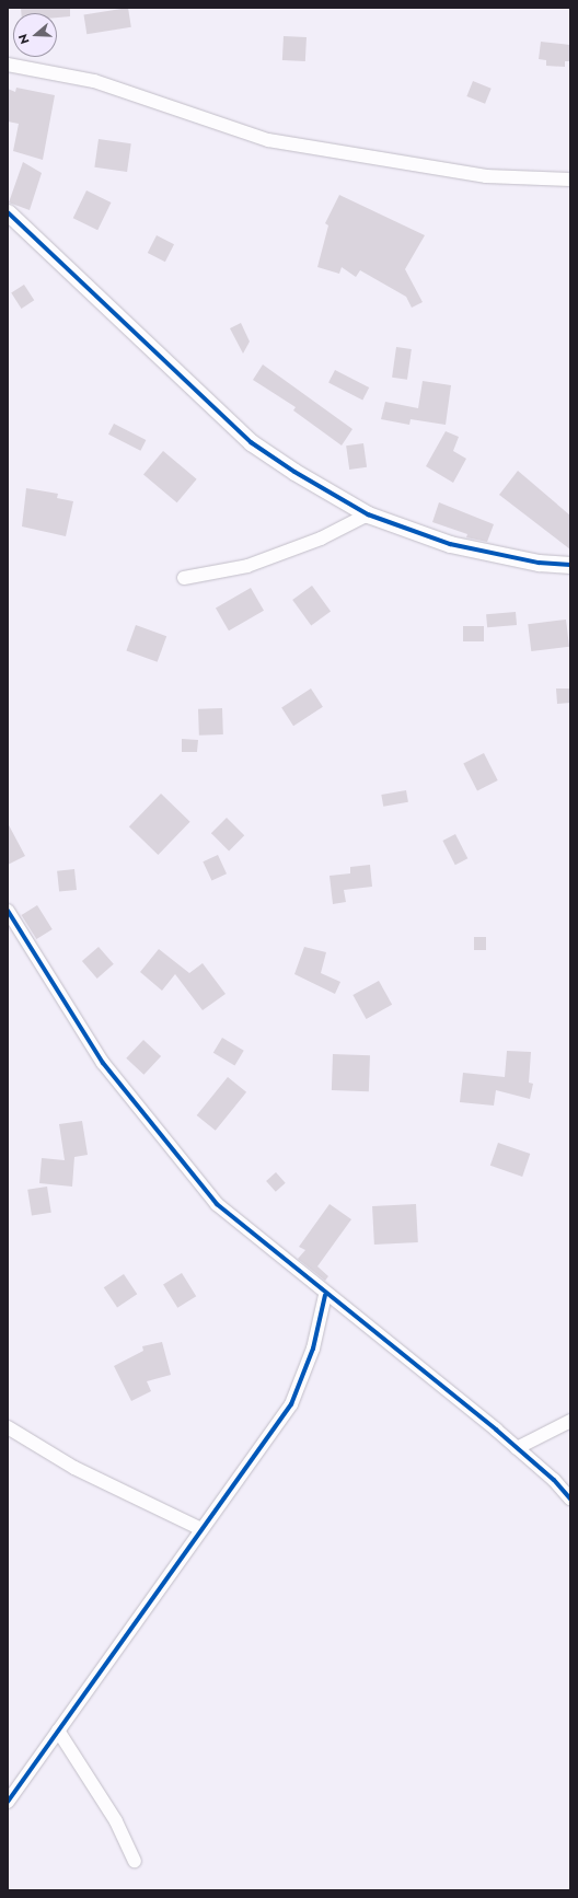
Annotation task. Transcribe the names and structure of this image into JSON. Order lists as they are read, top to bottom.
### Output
{
  "north": "left"
}
